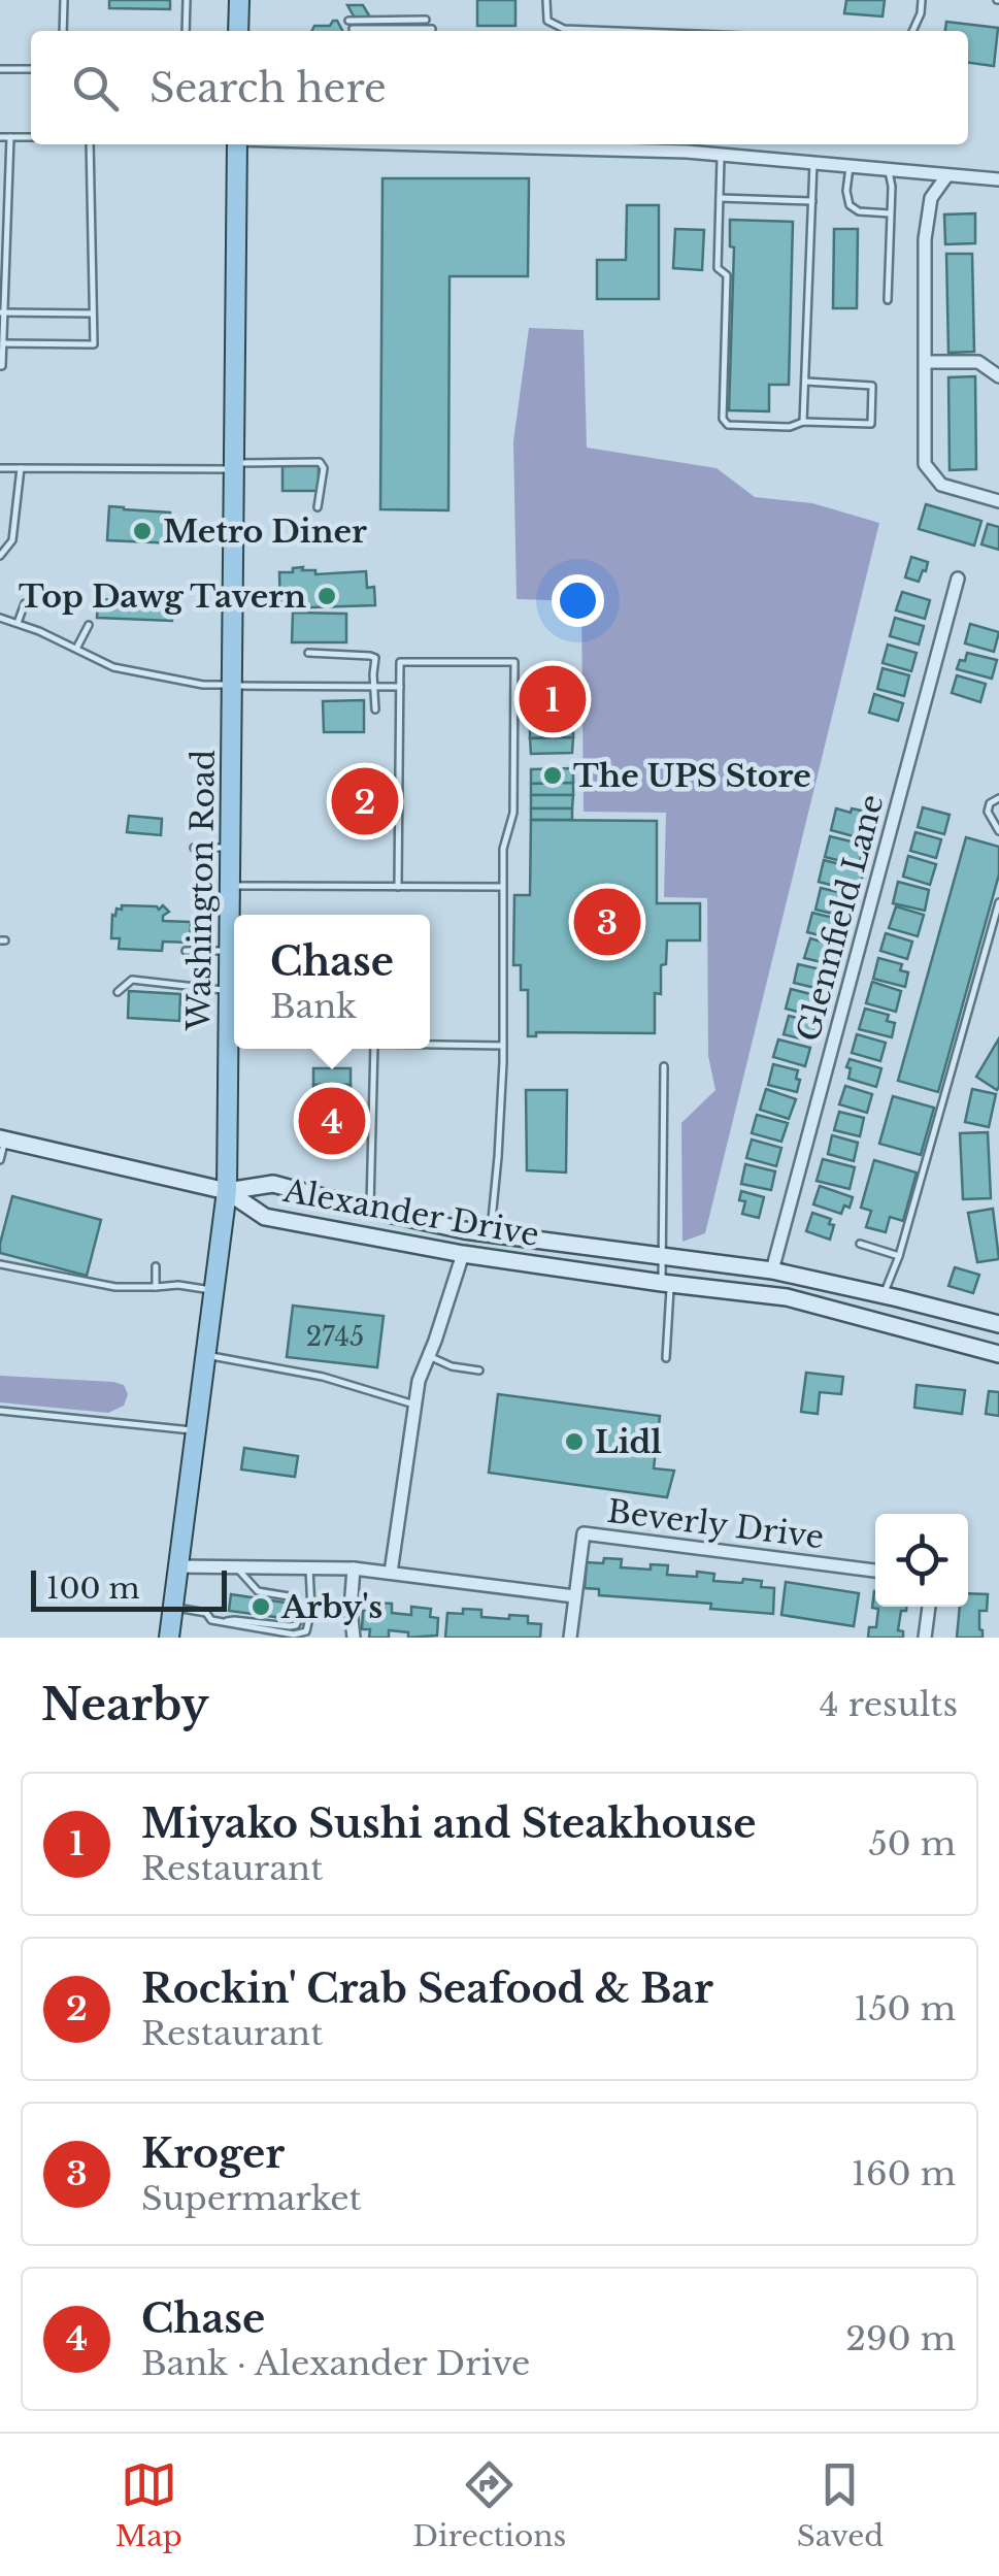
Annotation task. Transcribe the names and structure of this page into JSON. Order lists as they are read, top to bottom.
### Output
{
  "streets": {
    "main road": ["Washington Road", "Alexander Drive"],
    "street": ["Glennfield Lane", "Beverly Drive"]
  },
  "crossings": [
    ["Washington Road", "Alexander Drive"],
    ["Glennfield Lane", "Alexander Drive"]
  ],
  "places": [
    "Metro Diner",
    "Top Dawg Tavern",
    "The UPS Store",
    "Lidl",
    "Arby's"
  ],
  "house_numbers": ["2745"],
  "scale_bar": "100 m",
  "page": {
    "search": "Search here",
    "pins": [
      "1",
      "2",
      "3",
      "4"
    ],
    "popup": ["Chase", "Bank"],
    "scale": "100 m",
    "heading": ["Nearby", "4 results"],
    "list": [
      {
        "mark": "1",
        "name": "Miyako Sushi and Steakhouse",
        "note": "Restaurant",
        "value": "50 m"
      },
      {
        "mark": "2",
        "name": "Rockin' Crab Seafood & Bar",
        "note": "Restaurant",
        "value": "150 m"
      },
      {
        "mark": "3",
        "name": "Kroger",
        "note": "Supermarket",
        "value": "160 m"
      },
      {
        "mark": "4",
        "name": "Chase",
        "note": "Bank · Alexander Drive",
        "value": "290 m"
      }
    ],
    "nav": ["Map", "Directions", "Saved"]
  }
}
